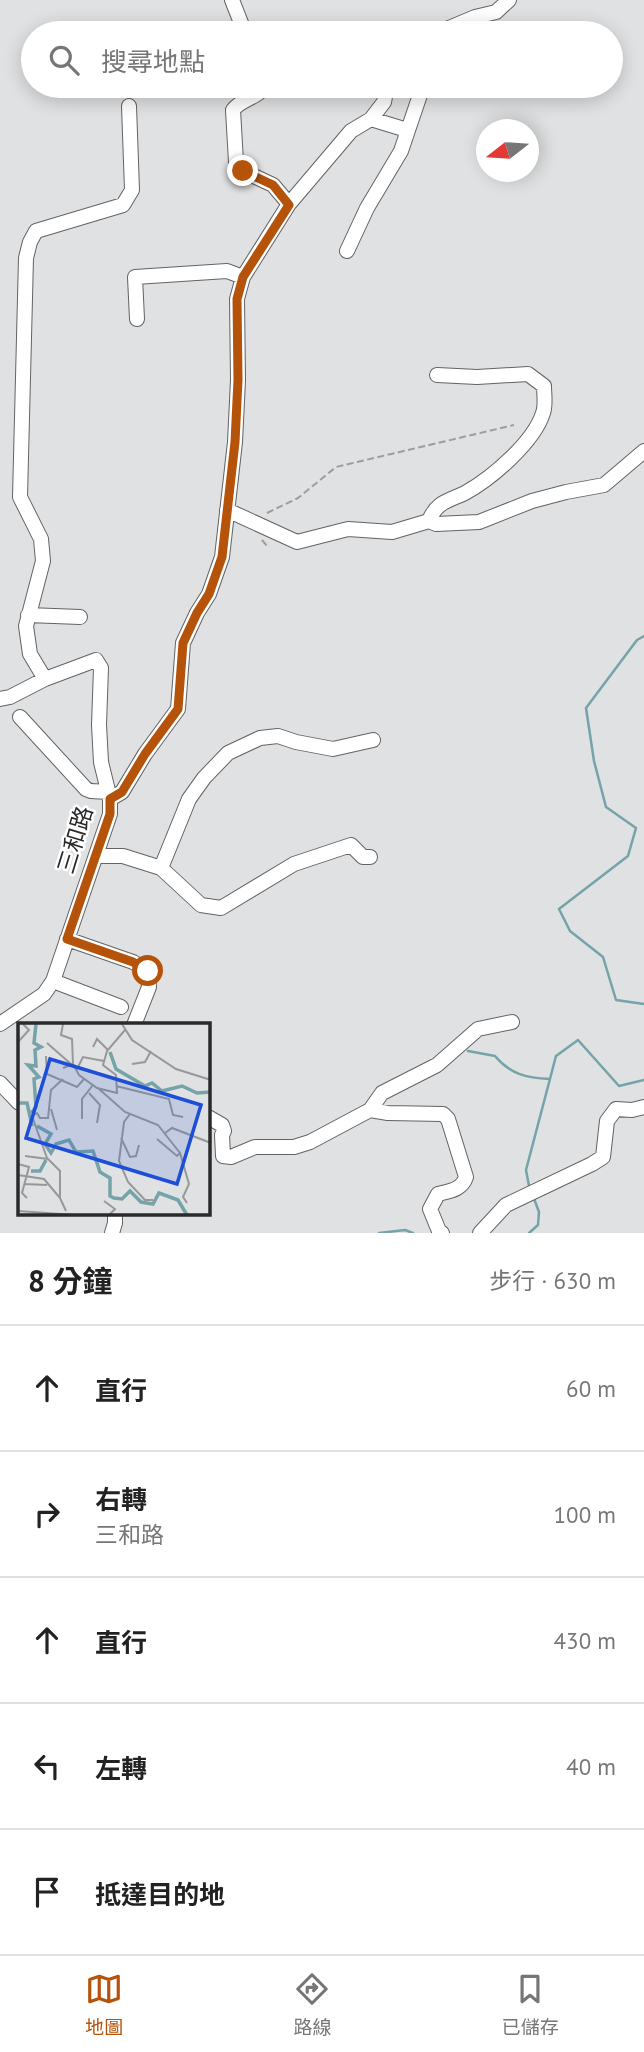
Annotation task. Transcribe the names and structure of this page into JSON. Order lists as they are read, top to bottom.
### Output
{
  "streets": {
    "street": ["三和路"]
  },
  "north": "left",
  "page": {
    "search": "搜尋地點",
    "heading": ["8 分鐘", "步行 · 630 m"],
    "list": [
      ["直行", "60 m"],
      ["右轉", "三和路", "100 m"],
      ["直行", "430 m"],
      ["左轉", "40 m"],
      "抵達目的地"
    ],
    "nav": ["地圖", "路線", "已儲存"]
  }
}
